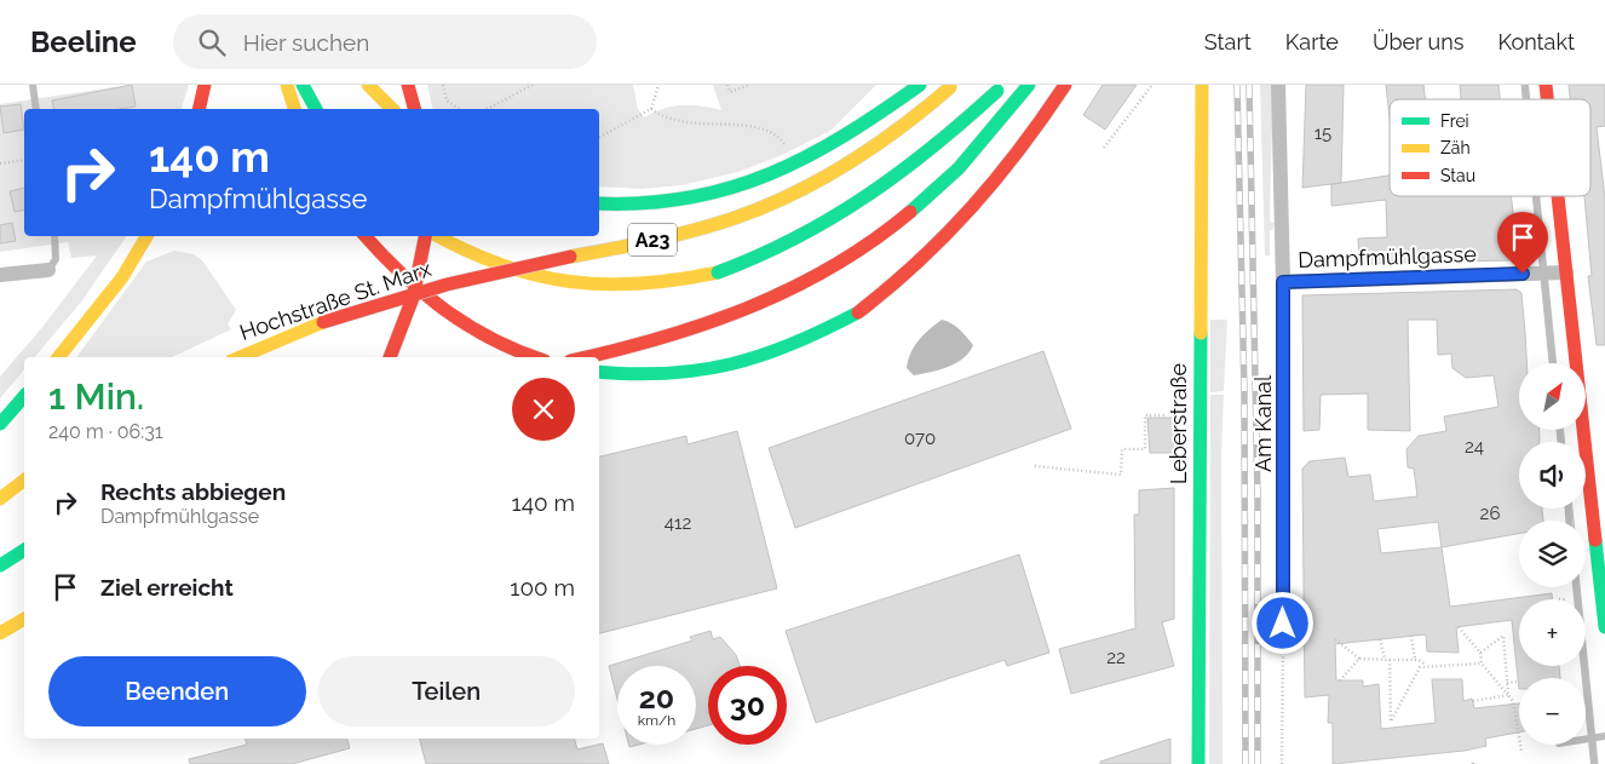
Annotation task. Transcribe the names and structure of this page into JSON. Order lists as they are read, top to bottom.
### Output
{
  "streets": {
    "main road": ["A23", "Hochstraße St. Marx", "Leberstraße"],
    "street": ["Dampfmühlgasse", "Am Kanal"]
  },
  "crossings": [
    ["Dampfmühlgasse", "Am Kanal"]
  ],
  "house_numbers": [
    "15",
    "070",
    "24",
    "26",
    "412",
    "22"
  ],
  "legend": ["Frei", "Zäh", "Stau"],
  "north": "top right",
  "page": {
    "header": "Beeline",
    "search": "Hier suchen",
    "nav": [
      "Start",
      "Karte",
      "Über uns",
      "Kontakt"
    ],
    "turn": ["140 m", "Dampfmühlgasse"],
    "heading": ["1 Min.", "240 m · 06:31"],
    "map_buttons": ["+", "−"],
    "list": [
      {
        "name": "Rechts abbiegen",
        "note": "Dampfmühlgasse",
        "value": "140 m"
      },
      {
        "name": "Ziel erreicht",
        "value": "100 m"
      }
    ],
    "buttons": ["Beenden", "Teilen"],
    "speed": "20 km/h",
    "limit": "30"
  }
}
